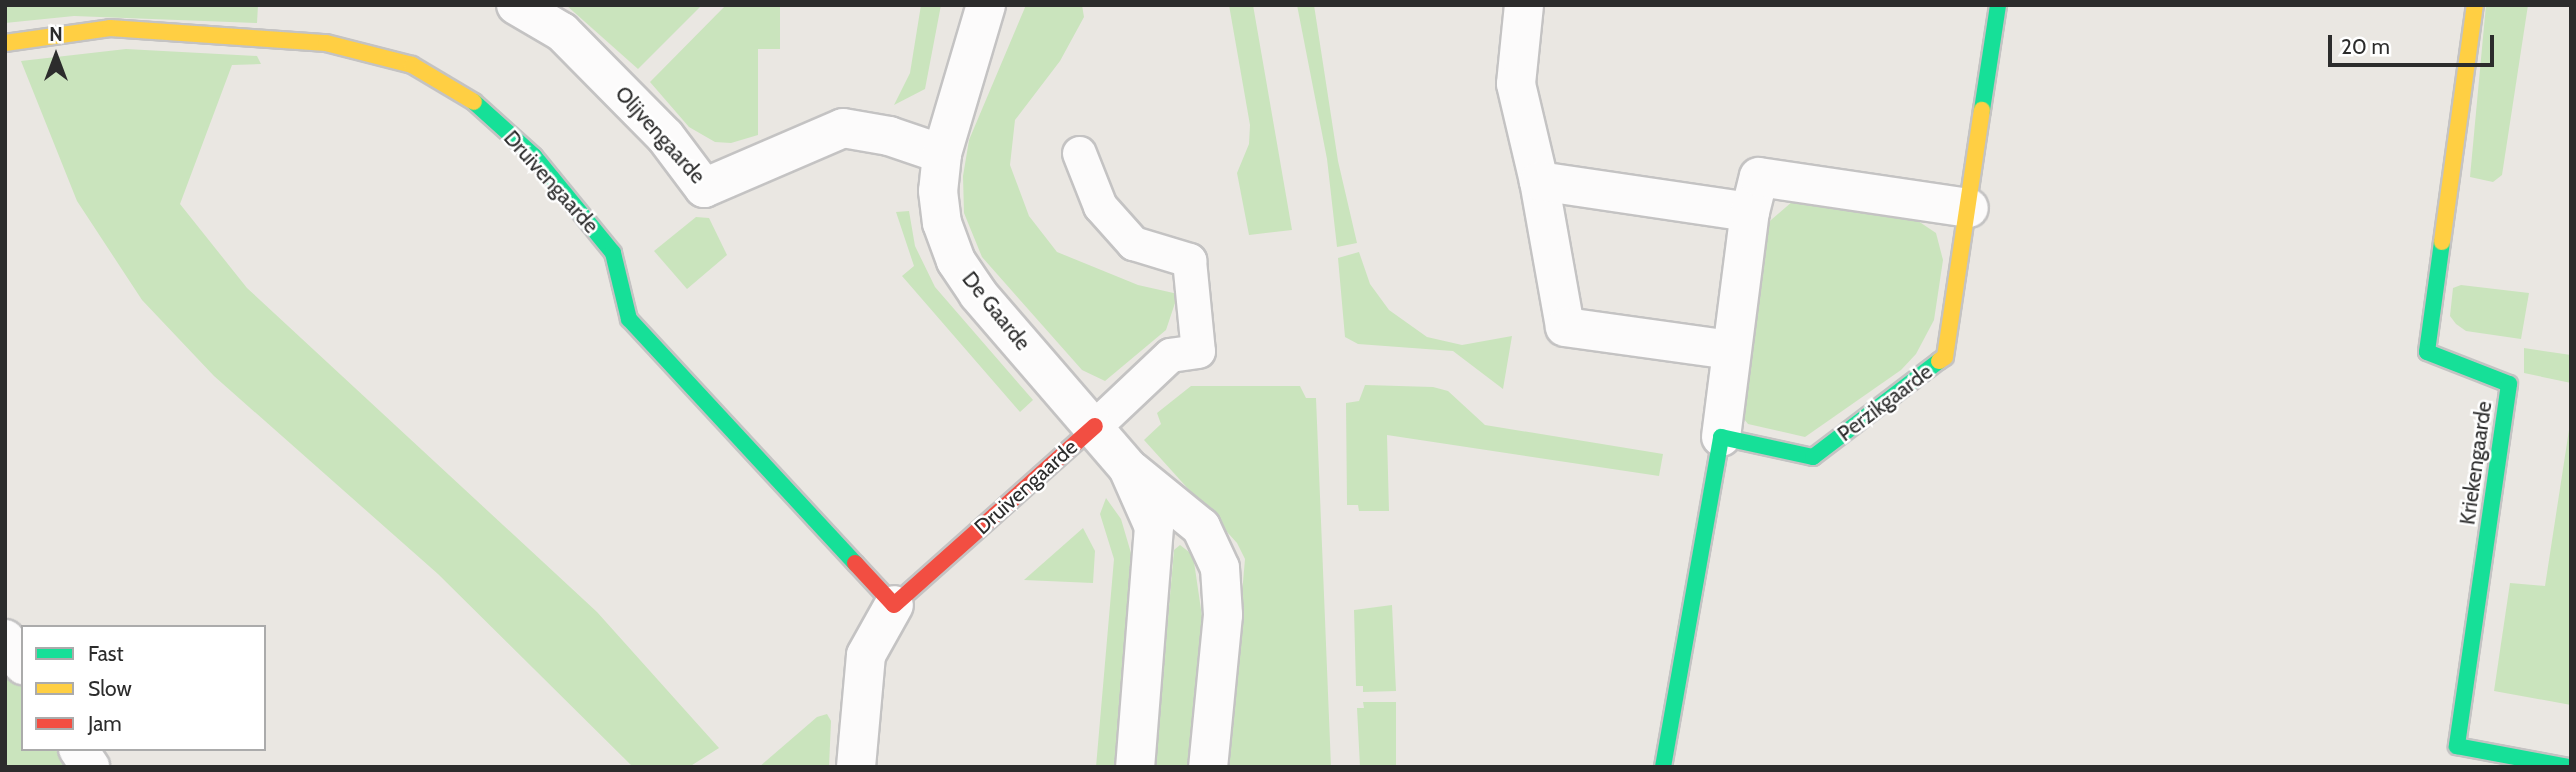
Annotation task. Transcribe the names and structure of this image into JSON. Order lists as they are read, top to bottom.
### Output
{
  "streets": {
    "street": [
      "Olijvengaarde",
      "Druivengaarde",
      "De Gaarde",
      "Perzikgaarde",
      "Kriekengaarde"
    ]
  },
  "crossings": [
    ["Olijvengaarde", "De Gaarde"],
    ["Druivengaarde", "De Gaarde"]
  ],
  "legend": ["Fast", "Slow", "Jam"],
  "scale_bar": "20 m",
  "north": "top"
}
